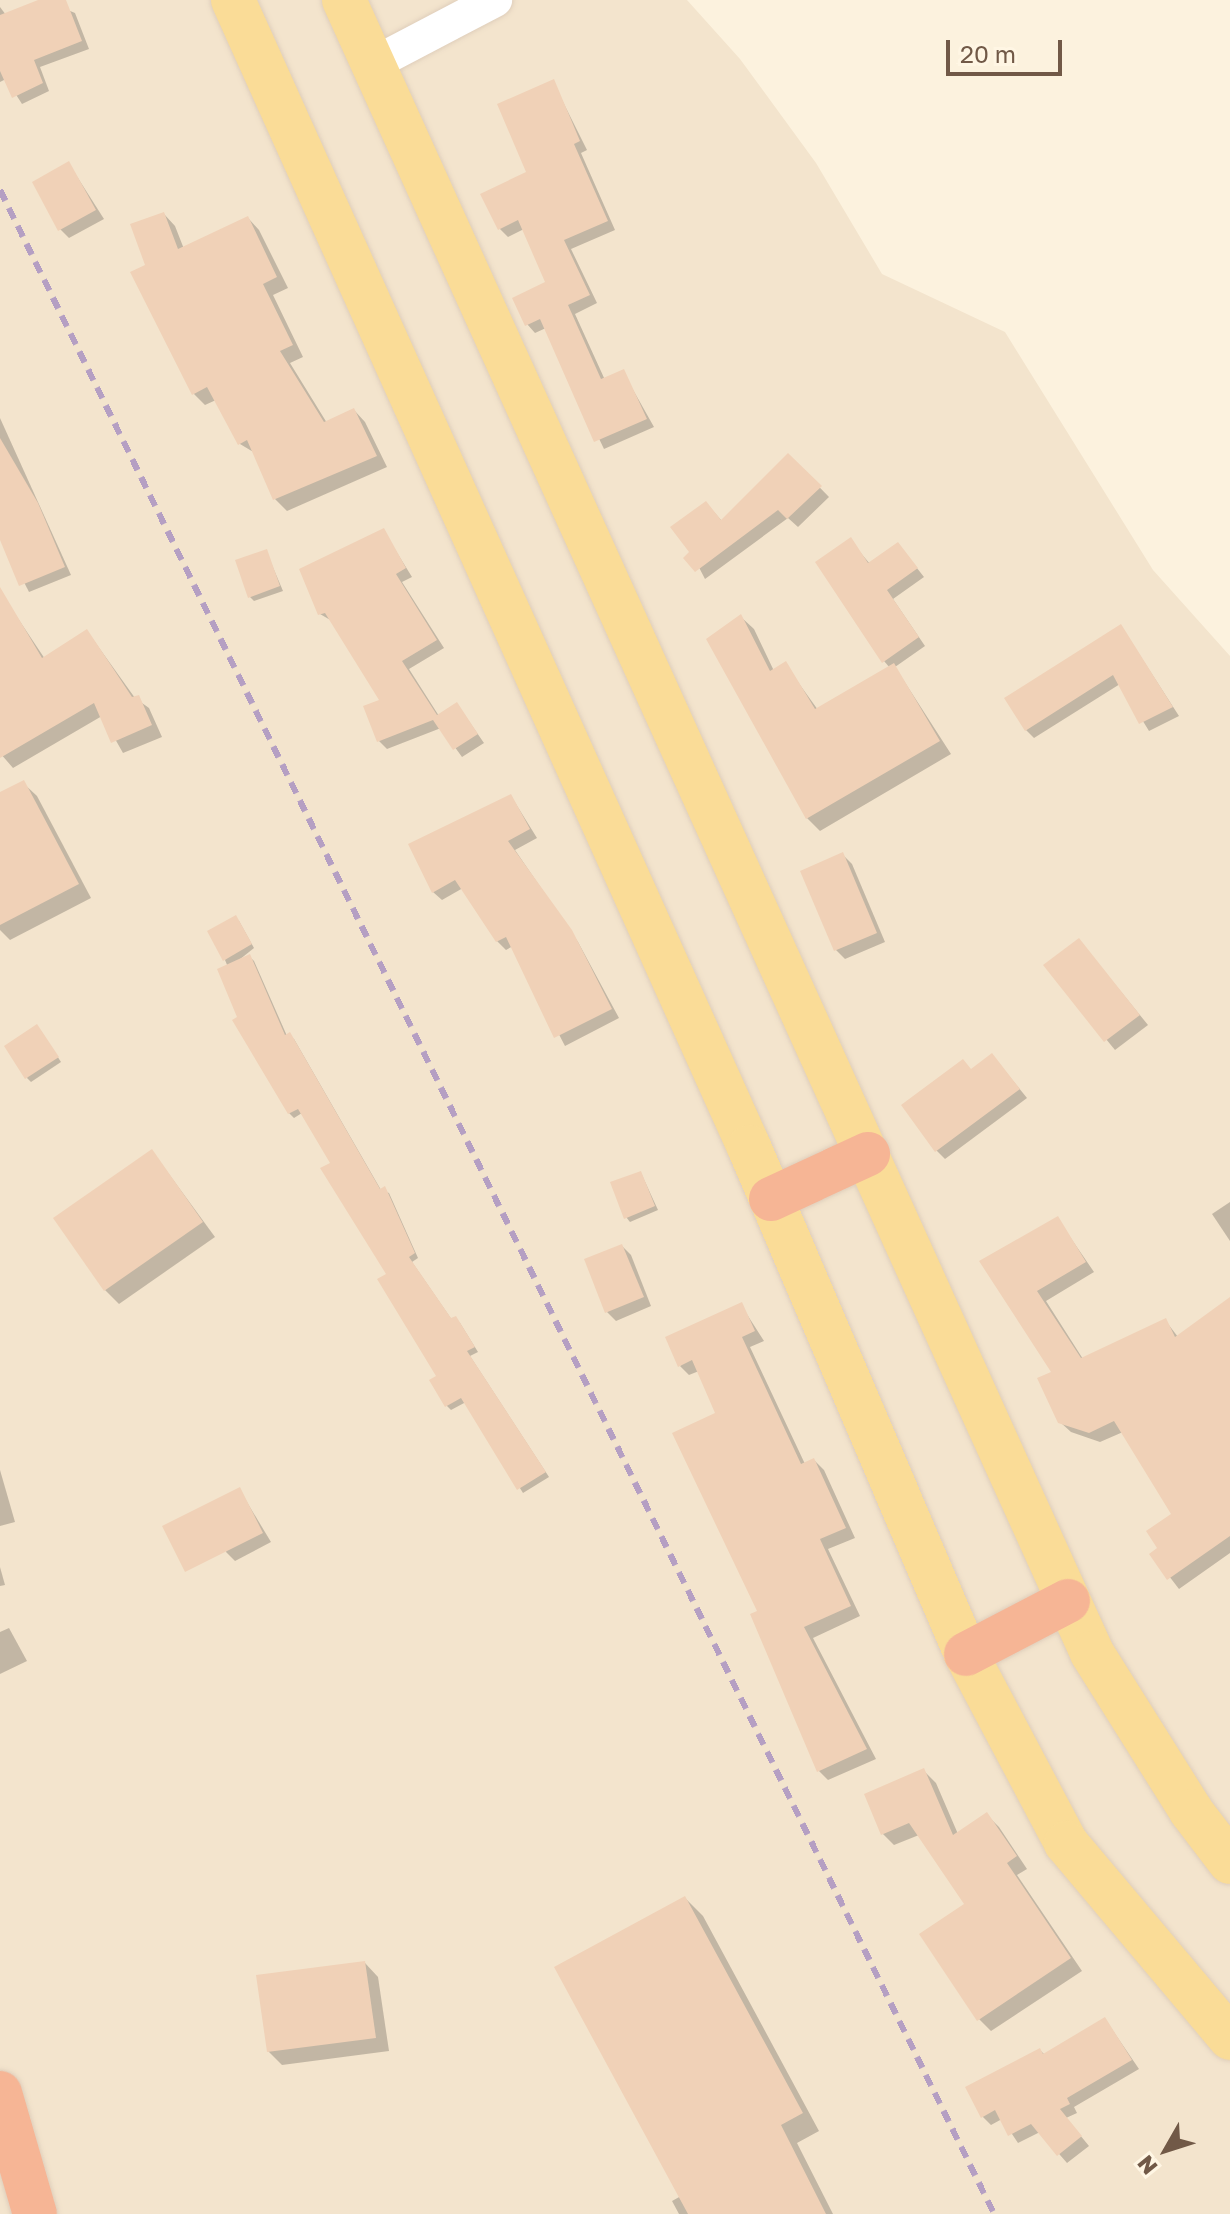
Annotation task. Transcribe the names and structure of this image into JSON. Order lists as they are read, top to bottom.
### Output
{
  "scale_bar": "20 m",
  "north": "bottom left"
}
